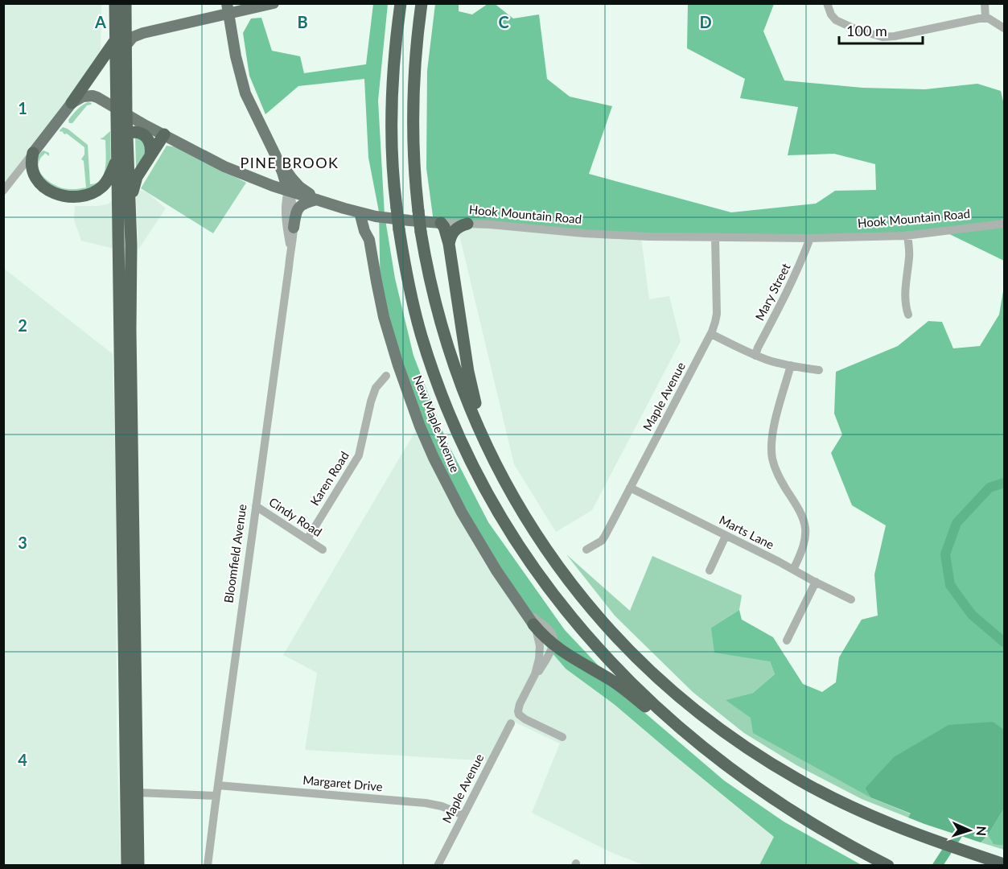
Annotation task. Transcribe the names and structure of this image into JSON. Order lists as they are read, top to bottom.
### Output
{
  "streets": {
    "main road": ["Hook Mountain Road", "New Maple Avenue", "Bloomfield Avenue"],
    "street": [
      "Mary Street",
      "Maple Avenue",
      "Karen Road",
      "Cindy Road",
      "Marts Lane",
      "Margaret Drive"
    ]
  },
  "crossings": [
    ["Hook Mountain Road", "Mary Street"],
    ["Hook Mountain Road", "Maple Avenue"],
    ["Hook Mountain Road", "New Maple Avenue"],
    ["Hook Mountain Road", "Bloomfield Avenue"],
    ["Maple Avenue", "Marts Lane"],
    ["Maple Avenue", "Margaret Drive"],
    ["Karen Road", "Cindy Road"],
    ["Cindy Road", "Bloomfield Avenue"],
    ["Bloomfield Avenue", "Margaret Drive"]
  ],
  "districts": ["PINE BROOK"],
  "scale_bar": "100 m",
  "north": "right",
  "grid": {
    "columns": [
      "A",
      "B",
      "C",
      "D"
    ],
    "rows": [
      "1",
      "2",
      "3",
      "4"
    ]
  }
}
